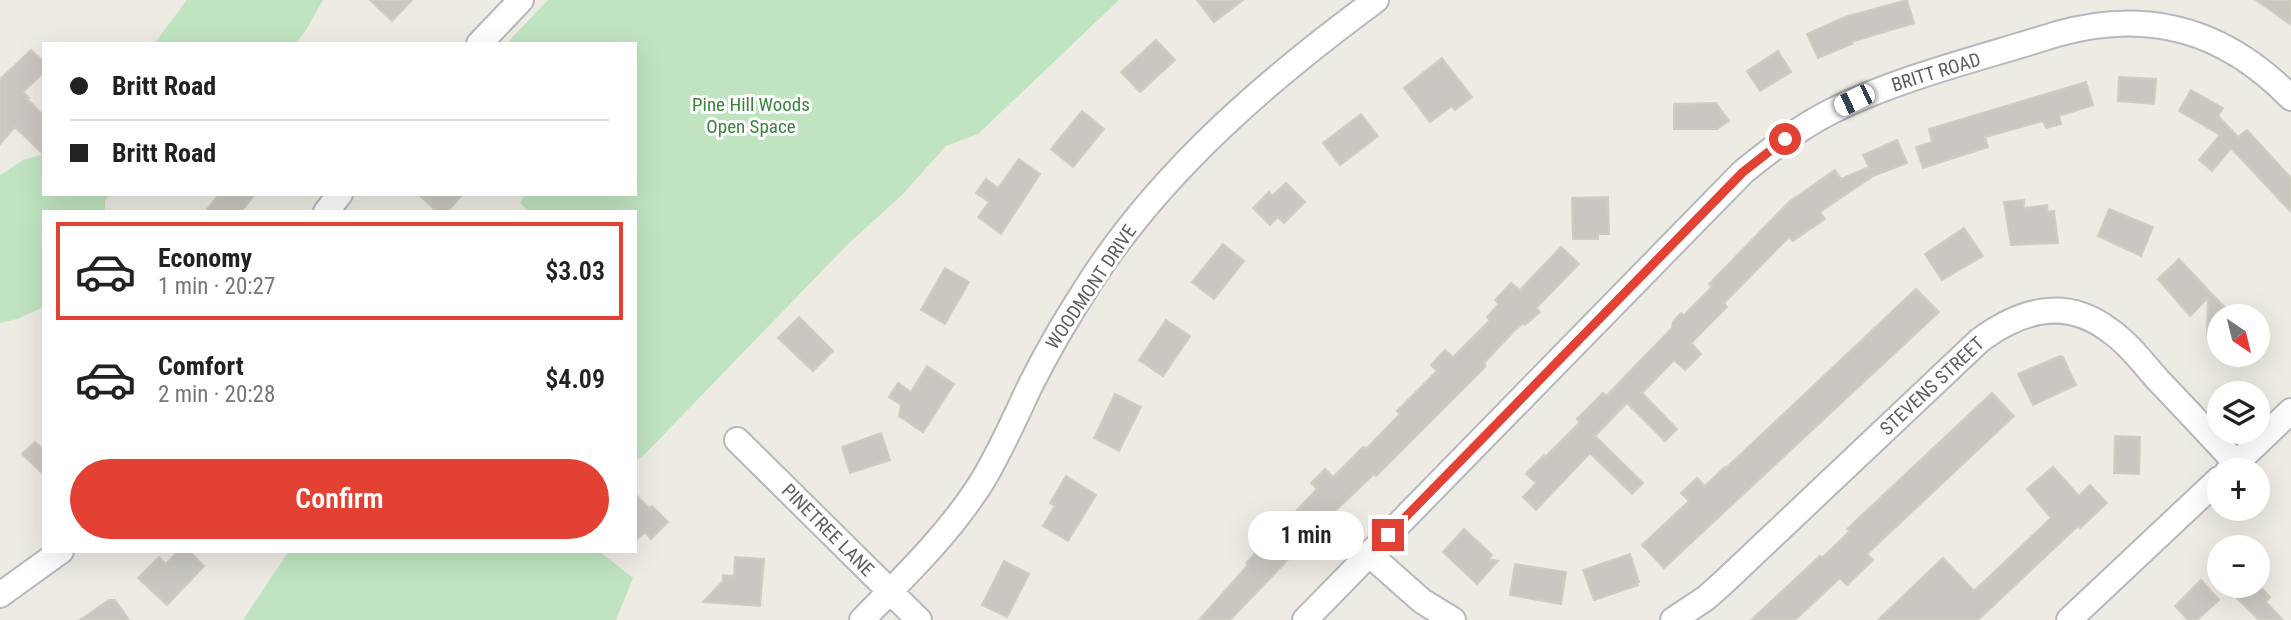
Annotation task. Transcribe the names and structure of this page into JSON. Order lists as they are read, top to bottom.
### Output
{
  "streets": {
    "street": [
      "BRITT ROAD",
      "WOODMONT DRIVE",
      "STEVENS STREET",
      "PINETREE LANE"
    ]
  },
  "crossings": [
    ["WOODMONT DRIVE", "PINETREE LANE"]
  ],
  "parks": ["Pine Hill Woods Open Space"],
  "north": "bottom right",
  "page": {
    "banner": ["Britt Road", "Britt Road"],
    "list": [
      {
        "name": "Economy",
        "note": "1 min · 20:27",
        "value": "$3.03"
      },
      {
        "name": "Comfort",
        "note": "2 min · 20:28",
        "value": "$4.09"
      }
    ],
    "map_buttons": ["+", "−"],
    "buttons": "Confirm",
    "bubble": "1 min"
  }
}
